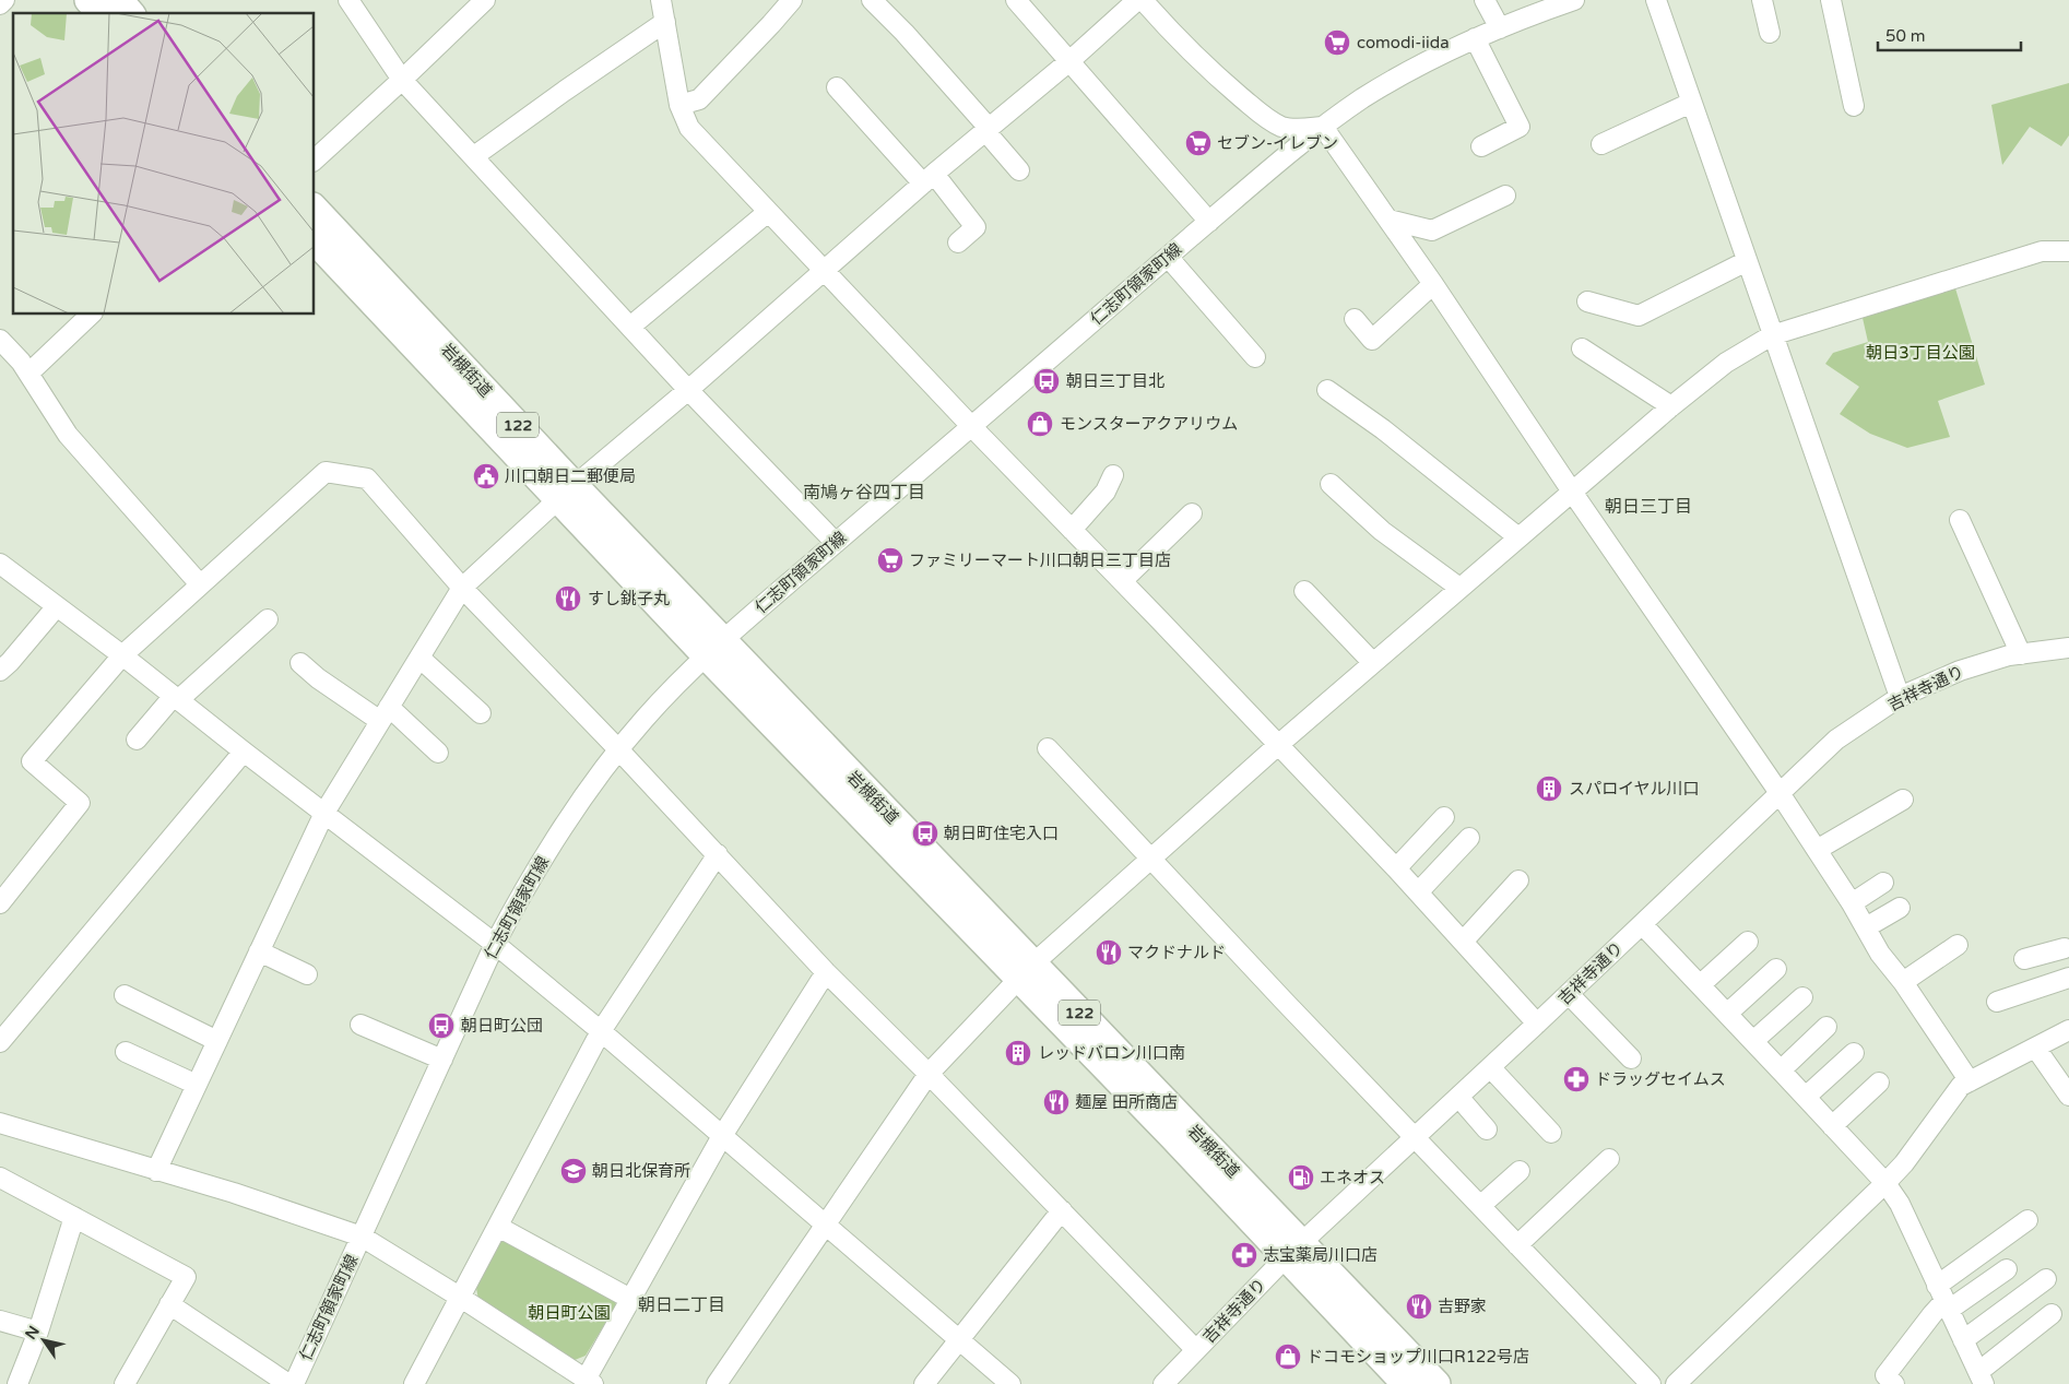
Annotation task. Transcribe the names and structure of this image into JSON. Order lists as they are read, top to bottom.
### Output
{
  "streets": {
    "highway": ["岩槻街道", "122"],
    "street": ["仁志町領家町線", "吉祥寺通り"]
  },
  "crossings": [
    ["仁志町領家町線", "岩槻街道"],
    ["岩槻街道", "吉祥寺通り"]
  ],
  "districts": ["南鳩ヶ谷四丁目", "朝日三丁目", "朝日二丁目"],
  "parks": ["朝日3丁目公園", "朝日町公園"],
  "places": {
    "supermarket": ["comodi-iida", "セブン-イレブン", "ファミリーマート川口朝日三丁目店"],
    "bus stop": ["朝日三丁目北", "朝日町住宅入口", "朝日町公団"],
    "shop": ["モンスターアクアリウム", "ドコモショップ川口R122号店"],
    "public building": ["川口朝日二郵便局"],
    "restaurant": [
      "すし銚子丸",
      "マクドナルド",
      "麺屋 田所商店",
      "吉野家"
    ],
    "building": ["スパロイヤル川口", "レッドバロン川口南"],
    "pharmacy": ["ドラッグセイムス", "志宝薬局川口店"],
    "school or university": ["朝日北保育所"],
    "fuel station": ["エネオス"]
  },
  "scale_bar": "50 m",
  "north": "top left"
}
